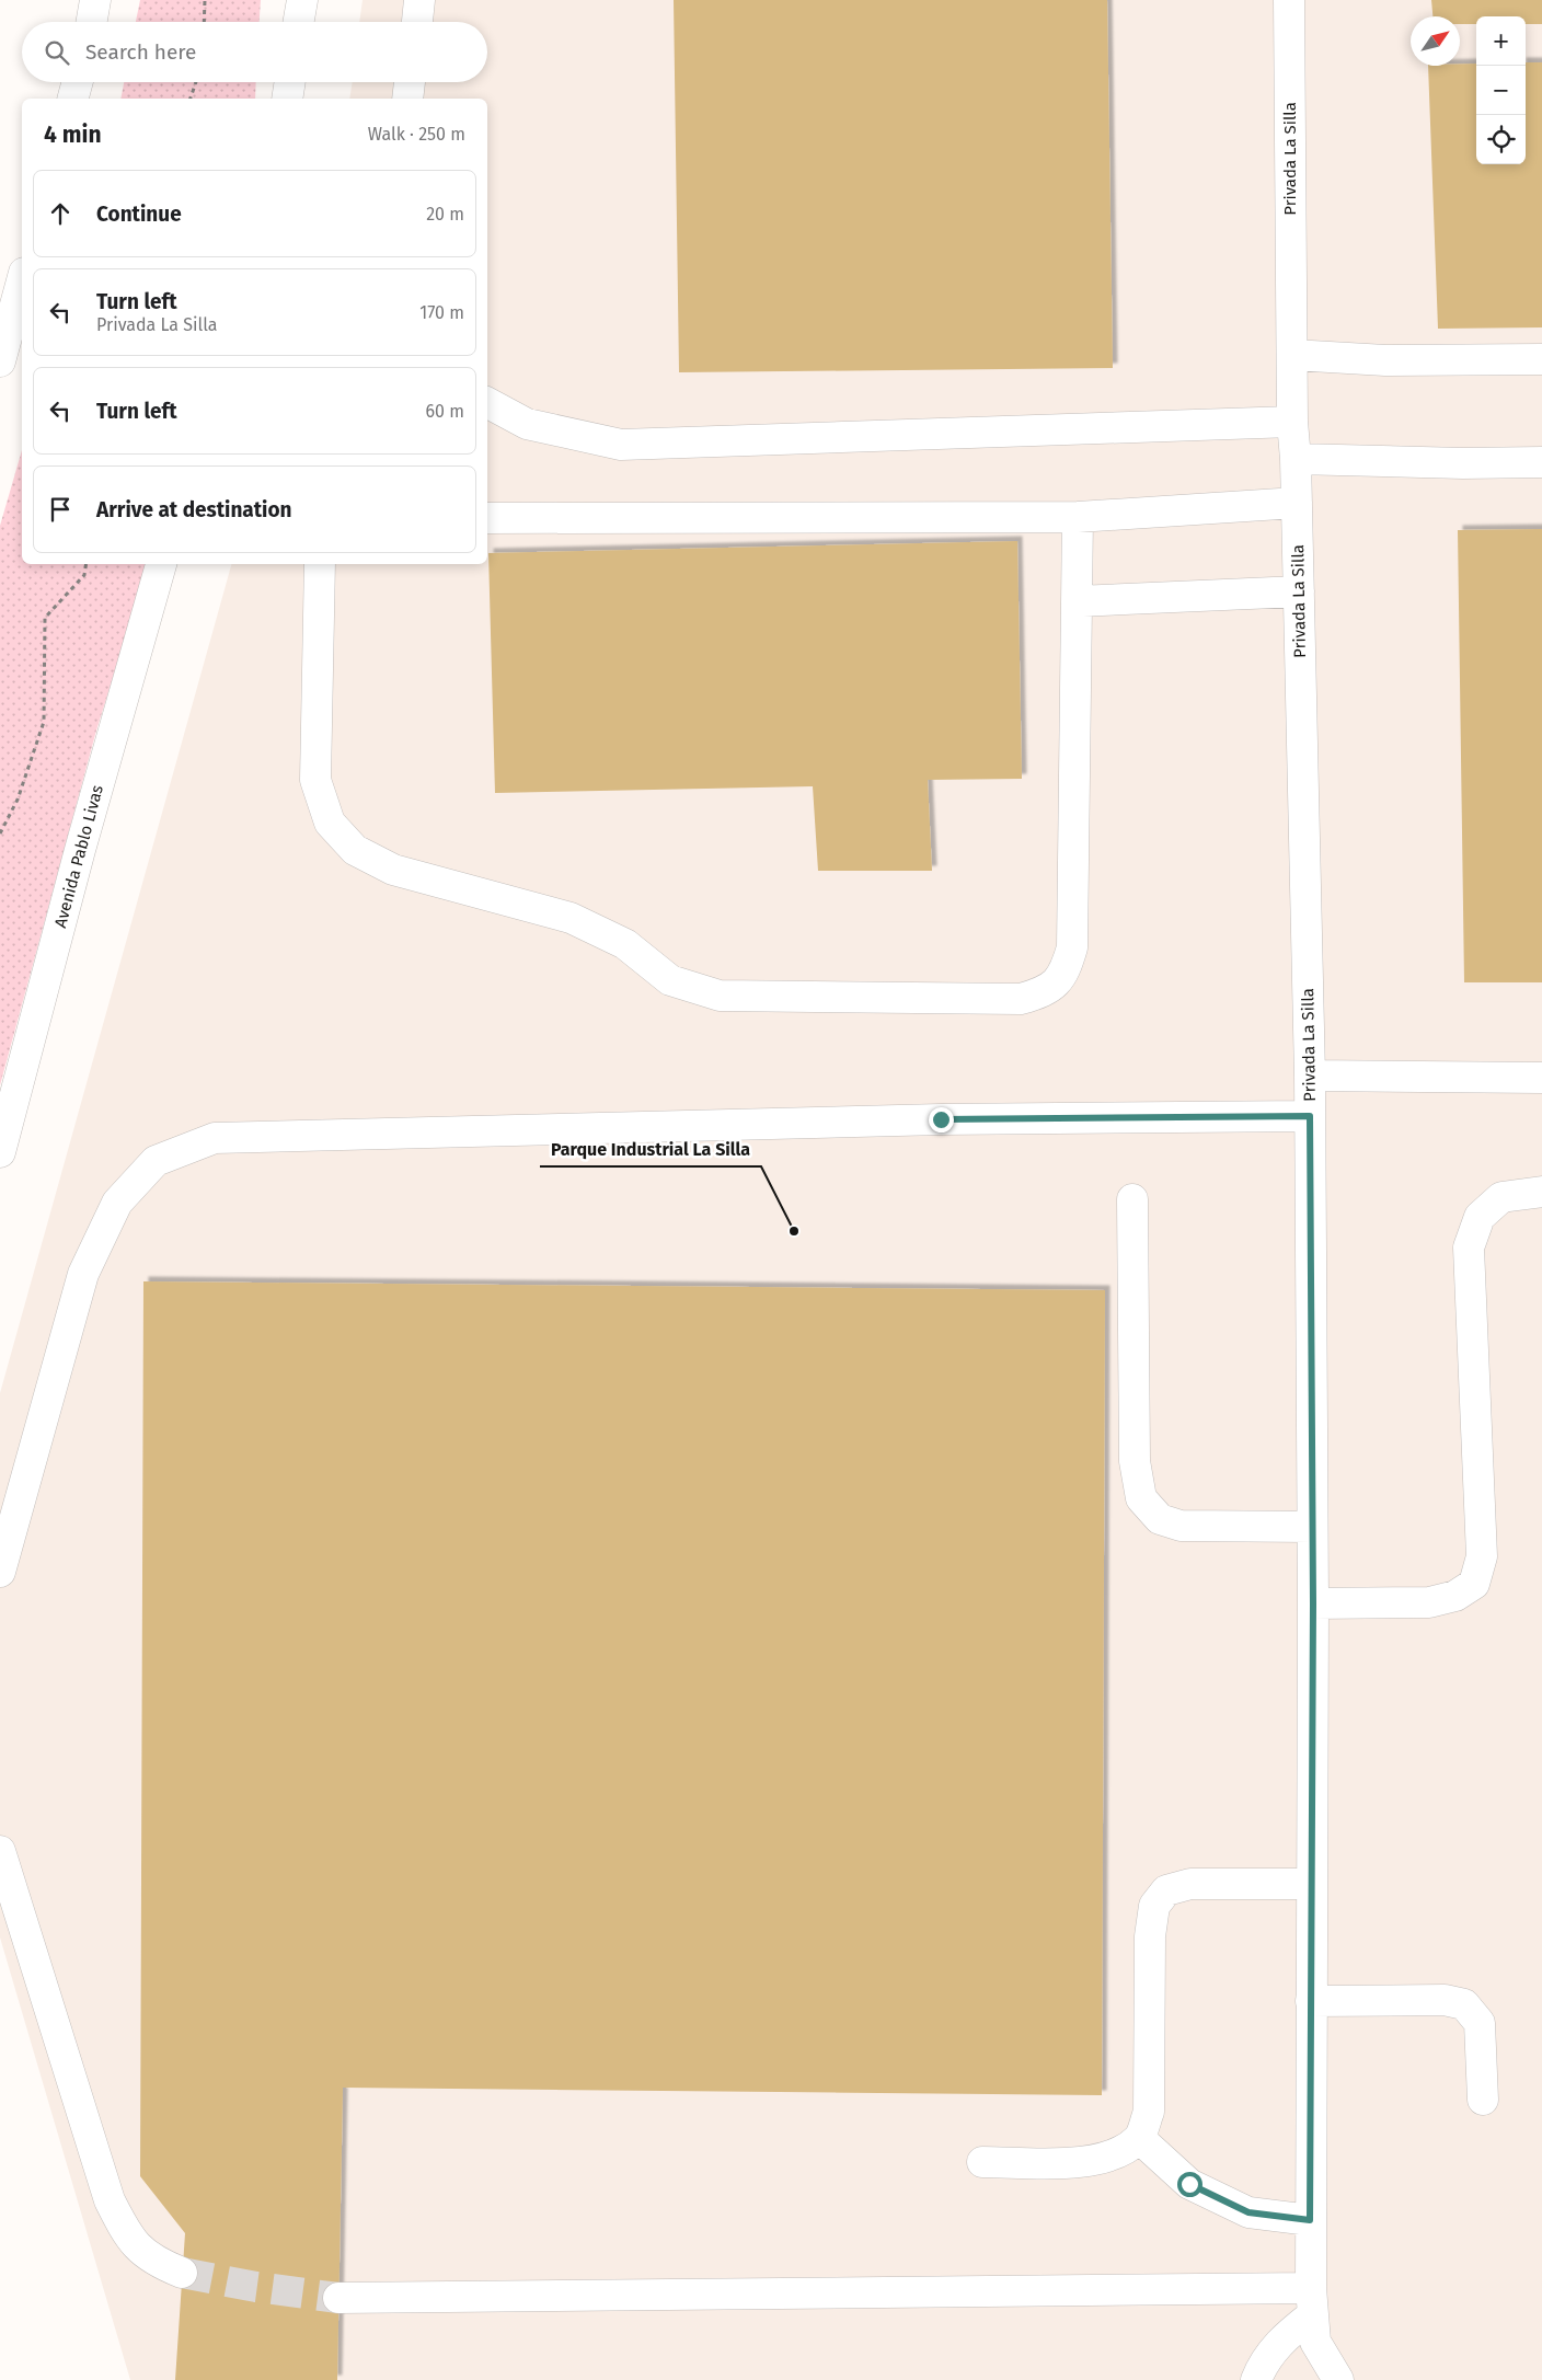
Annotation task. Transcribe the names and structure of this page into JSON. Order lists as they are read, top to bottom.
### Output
{
  "streets": {
    "street": ["Privada La Silla", "Avenida Pablo Livas"]
  },
  "places": ["Parque Industrial La Silla"],
  "north": "top right",
  "page": {
    "map_buttons": ["+", "−"],
    "search": "Search here",
    "heading": ["4 min", "Walk · 250 m"],
    "list": [
      ["Continue", "20 m"],
      ["Turn left", "Privada La Silla", "170 m"],
      ["Turn left", "60 m"],
      "Arrive at destination"
    ]
  }
}
